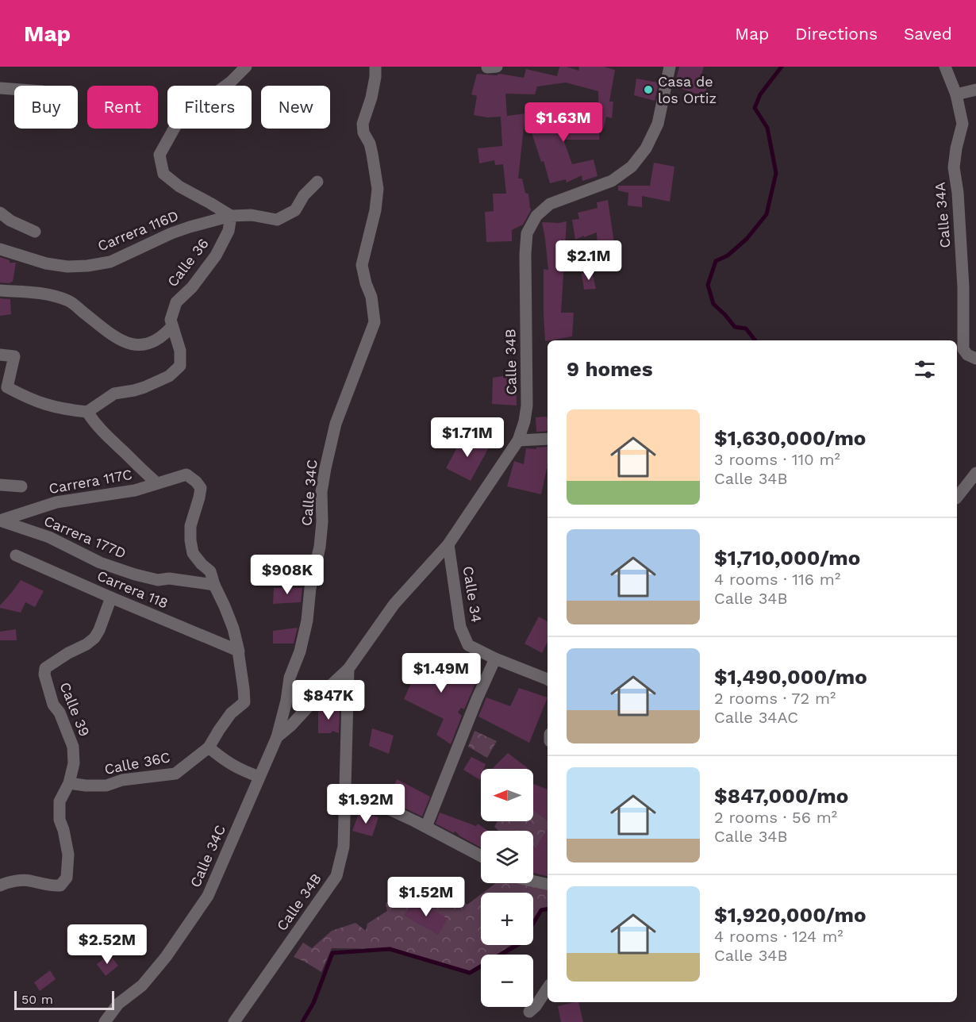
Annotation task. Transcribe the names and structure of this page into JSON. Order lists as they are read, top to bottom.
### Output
{
  "streets": {
    "street": [
      "Calle 34A",
      "Carrera 116D",
      "Calle 36",
      "Calle 34B",
      "Carrera 117C",
      "Calle 34C",
      "Carrera 177D",
      "Carrera 118",
      "Calle 34",
      "Calle 39",
      "Calle 36C"
    ]
  },
  "crossings": [
    ["Carrera 116D", "Calle 36"],
    ["Calle 34B", "Calle 34C"],
    ["Calle 34B", "Calle 34"],
    ["Carrera 117C", "Carrera 177D"],
    ["Carrera 117C", "Calle 36C"],
    ["Carrera 177D", "Calle 36C"],
    ["Carrera 118", "Calle 39"],
    ["Carrera 118", "Calle 36C"],
    ["Calle 39", "Calle 36C"]
  ],
  "places": ["Casa de los Ortiz"],
  "scale_bar": "50 m",
  "north": "left",
  "page": {
    "header": "Map",
    "nav": ["Map", "Directions", "Saved"],
    "chip": [
      "Buy",
      "Rent",
      "Filters",
      "New"
    ],
    "price": [
      "$1.63M",
      "$2.1M",
      "$1.71M",
      "$908K",
      "$1.49M",
      "$847K",
      "$1.92M",
      "$1.52M",
      "$2.52M"
    ],
    "heading": "9 homes",
    "list": [
      {
        "name": "$1,630,000/mo",
        "note": "3 rooms · 110 m² · Calle 34B"
      },
      {
        "name": "$1,710,000/mo",
        "note": "4 rooms · 116 m² · Calle 34B"
      },
      {
        "name": "$1,490,000/mo",
        "note": "2 rooms · 72 m² · Calle 34AC"
      },
      {
        "name": "$847,000/mo",
        "note": "2 rooms · 56 m² · Calle 34B"
      },
      {
        "name": "$1,920,000/mo",
        "note": "4 rooms · 124 m² · Calle 34B"
      }
    ],
    "map_buttons": ["+", "−"],
    "scale": "50 m"
  }
}
